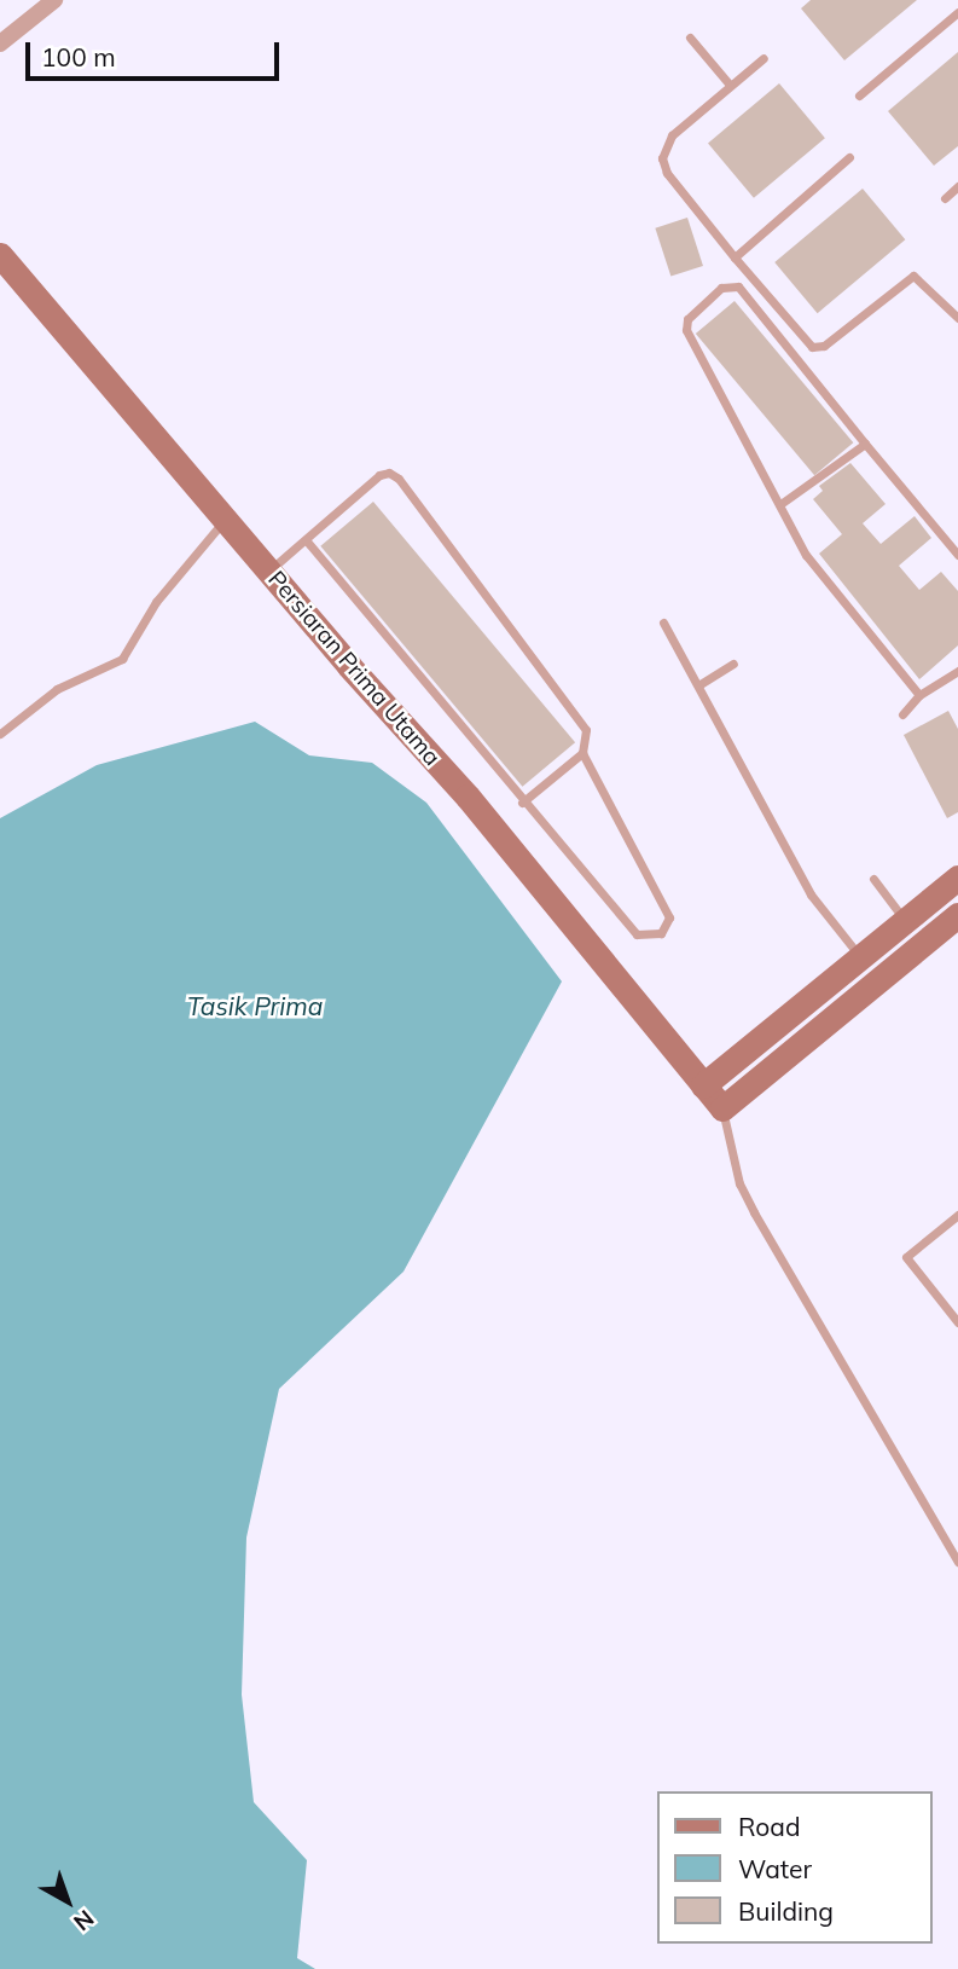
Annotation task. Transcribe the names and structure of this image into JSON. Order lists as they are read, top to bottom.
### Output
{
  "streets": {
    "main road": ["Persiaran Prima Utama"]
  },
  "water": ["Tasik Prima"],
  "legend": ["Road", "Water", "Building"],
  "scale_bar": "100 m",
  "north": "bottom right"
}
